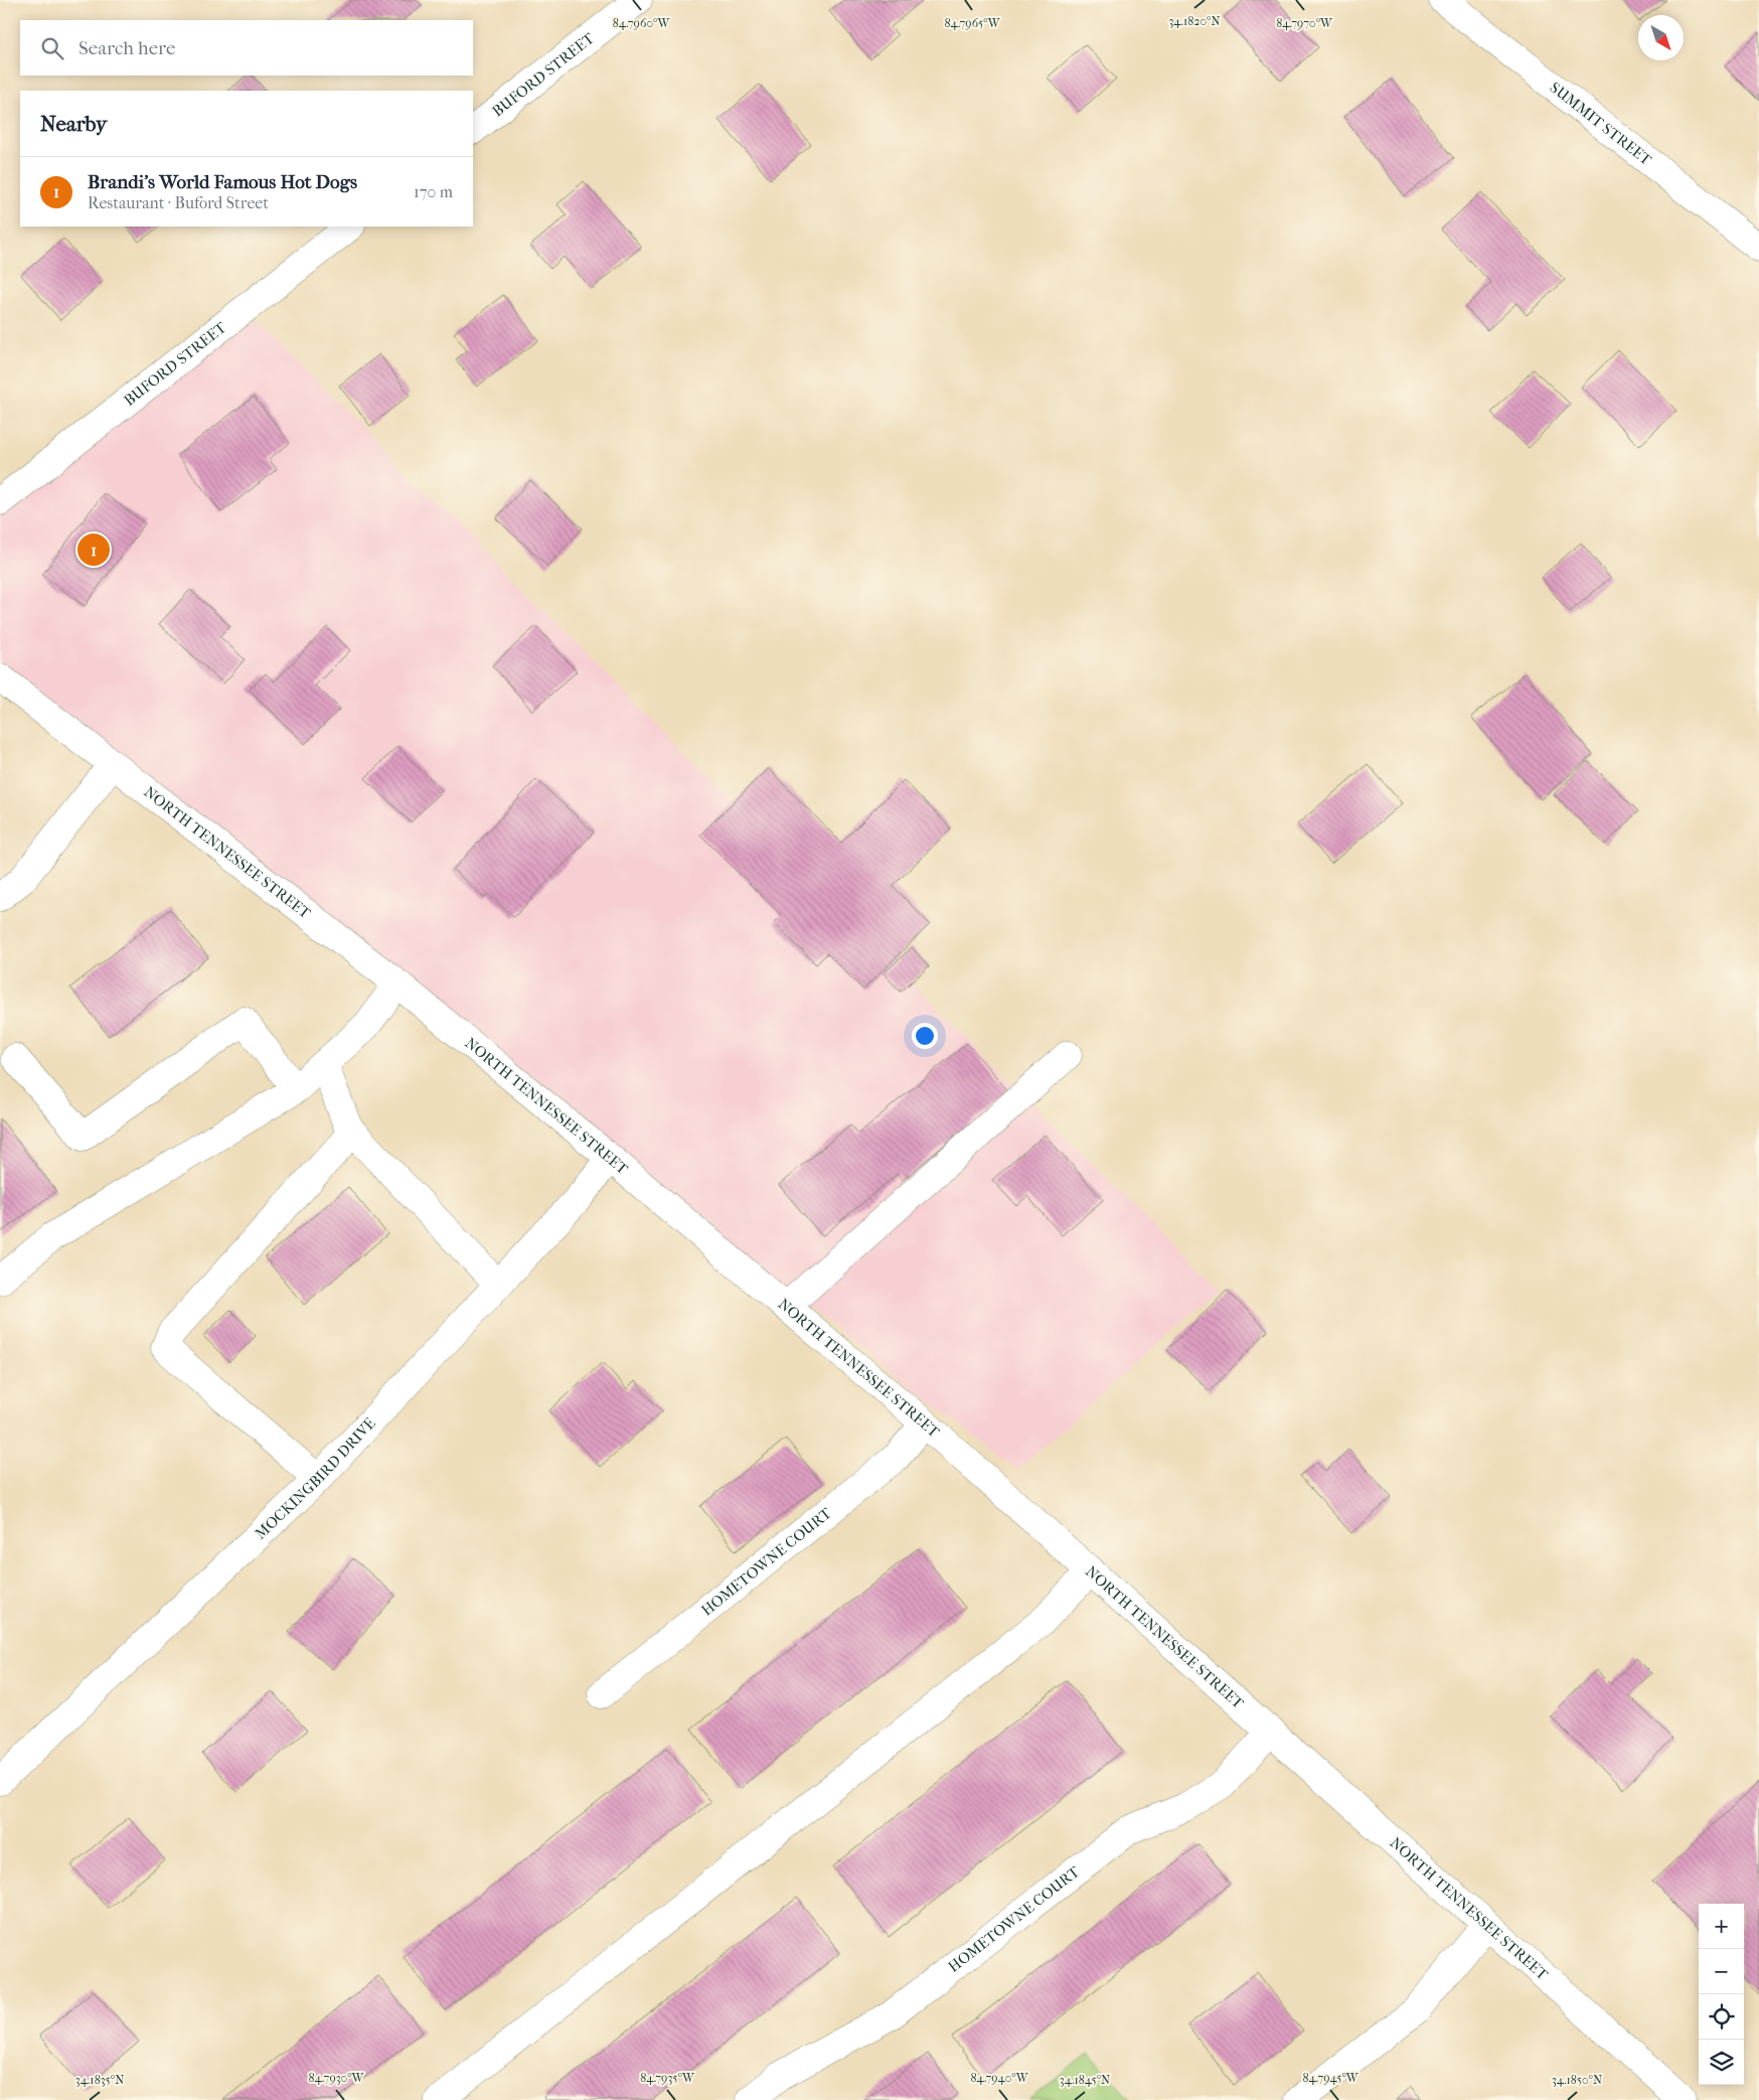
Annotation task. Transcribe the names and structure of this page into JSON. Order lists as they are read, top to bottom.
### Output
{
  "streets": {
    "street": [
      "BUFORD STREET",
      "SUMMIT STREET",
      "NORTH TENNESSEE STREET",
      "MOCKINGBIRD DRIVE",
      "HOMETOWNE COURT"
    ]
  },
  "crossings": [
    ["NORTH TENNESSEE STREET", "MOCKINGBIRD DRIVE"],
    ["NORTH TENNESSEE STREET", "HOMETOWNE COURT"]
  ],
  "north": "bottom right",
  "page": {
    "search": "Search here",
    "heading": "Nearby",
    "list": [
      {
        "mark": "1",
        "name": "Brandi's World Famous Hot Dogs",
        "note": "Restaurant · Buford Street",
        "value": "170 m"
      }
    ],
    "pins": "1",
    "map_buttons": ["+", "−"]
  },
  "coordinates": [
    "34.1820°N",
    "84.7960°W",
    "84.7965°W",
    "84.7970°W",
    "84.7930°W",
    "84.7935°W",
    "84.7940°W",
    "84.7945°W",
    "34.1835°N",
    "34.1845°N",
    "34.1850°N"
  ]
}
